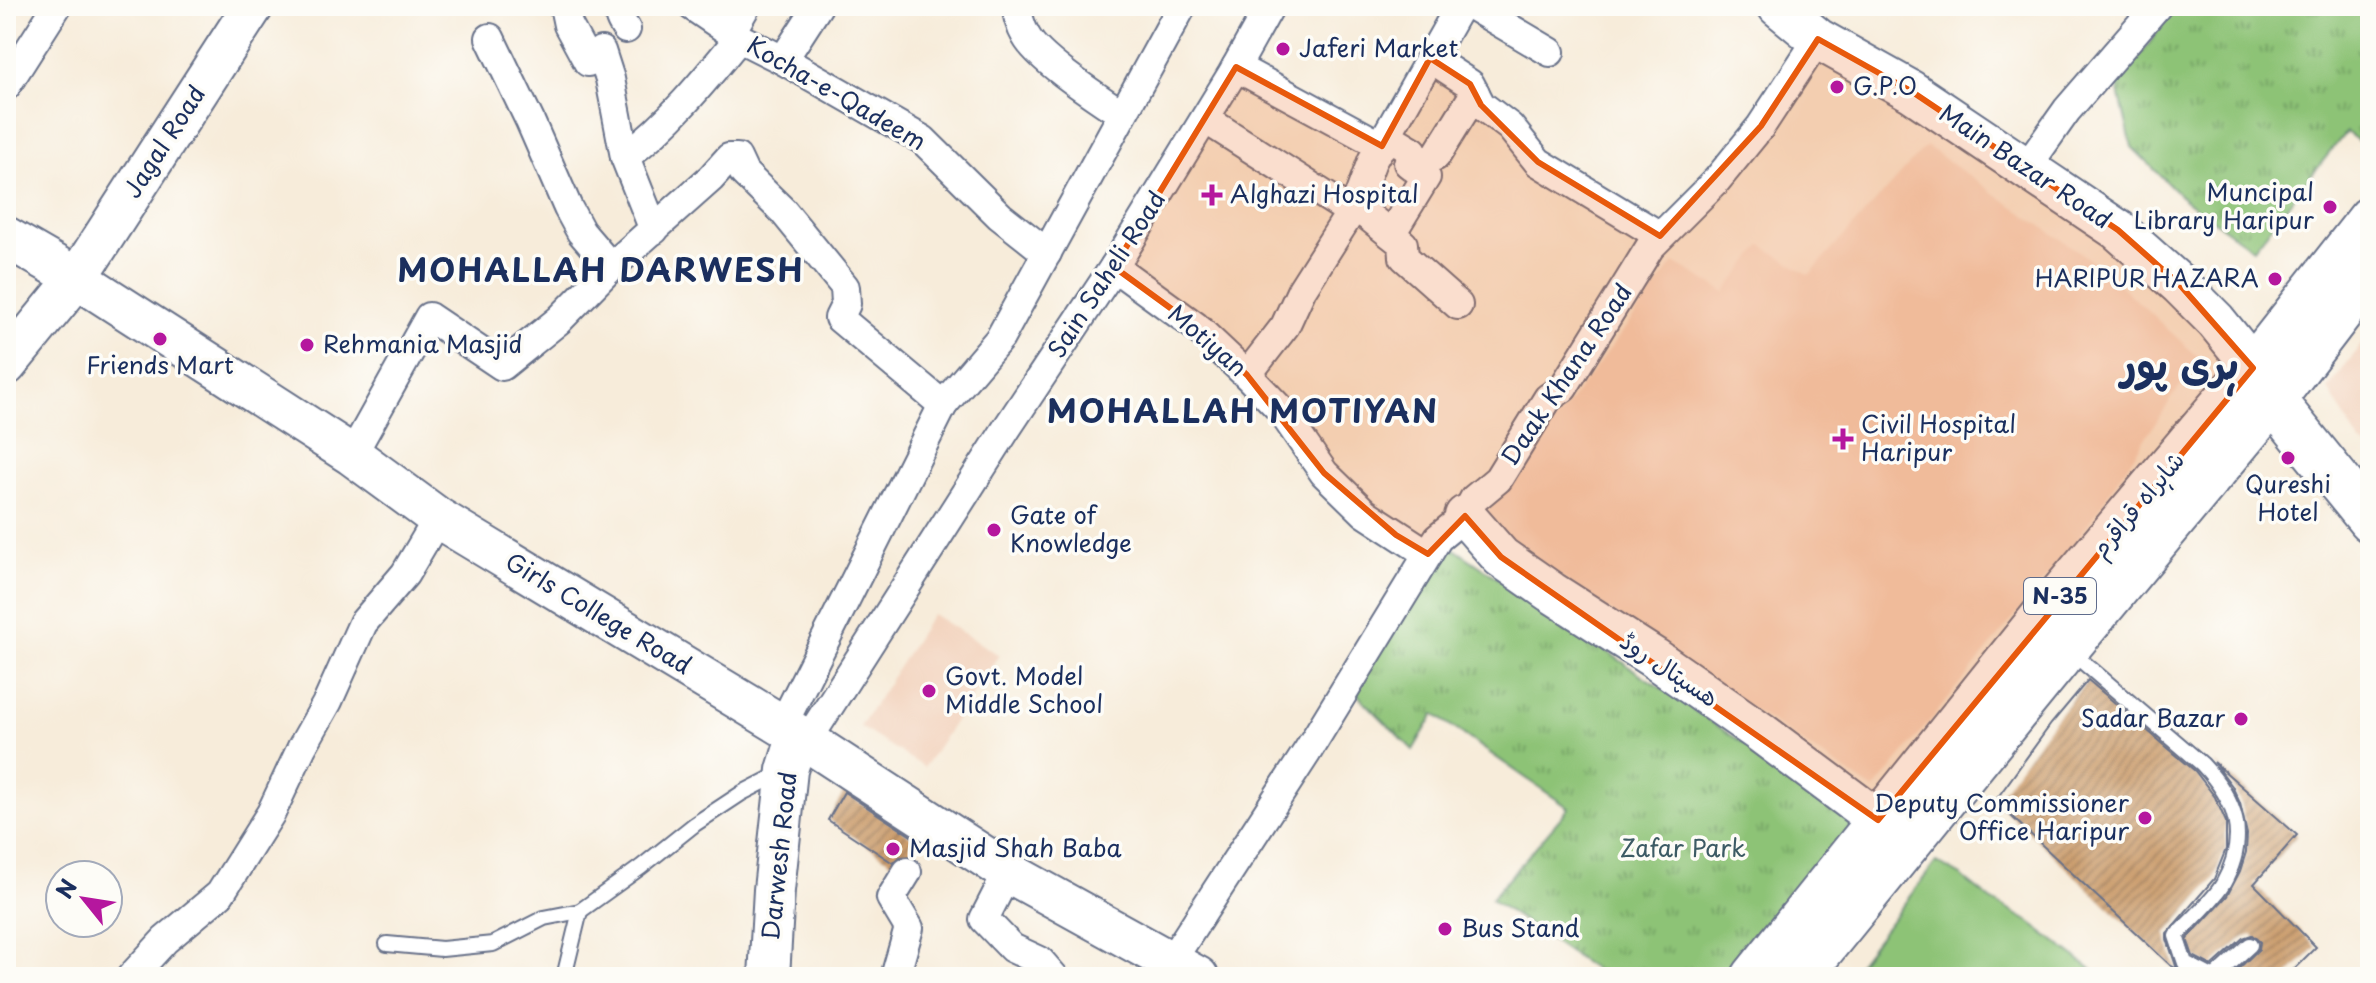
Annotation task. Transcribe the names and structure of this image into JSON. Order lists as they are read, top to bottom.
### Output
{
  "streets": {
    "highway": ["شاہراہ قراقرم", "N-35"],
    "main road": [
      "Jagal Road",
      "Main Bazar Road",
      "Girls College Road",
      "ھسپتال روڈ",
      "Darwesh Road"
    ],
    "street": [
      "Kocha-e-Qadeem",
      "Sain Saheli Road",
      "Motiyan",
      "Daak Khana Road"
    ]
  },
  "crossings": [
    ["Jagal Road", "Girls College Road"],
    ["Main Bazar Road", "Daak Khana Road"],
    ["Main Bazar Road", "شاہراہ قراقرم"],
    ["Sain Saheli Road", "Motiyan"],
    ["Sain Saheli Road", "Girls College Road"],
    ["Sain Saheli Road", "Darwesh Road"],
    ["Motiyan", "Daak Khana Road"],
    ["Daak Khana Road", "Girls College Road"],
    ["Daak Khana Road", "ھسپتال روڈ"],
    ["شاہراہ قراقرم", "ھسپتال روڈ"],
    ["Girls College Road", "Darwesh Road"]
  ],
  "districts": ["MOHALLAH DARWESH", "ہری پور", "MOHALLAH MOTIYAN"],
  "parks": ["Zafar Park"],
  "places": {
    "other": [
      "Jaferi Market",
      "G.P.O",
      "Muncipal Library Haripur",
      "HARIPUR HAZARA",
      "Friends Mart",
      "Rehmania Masjid",
      "Qureshi Hotel",
      "Gate of Knowledge",
      "Govt. Model Middle School",
      "Sadar Bazar",
      "Deputy Commissioner Office Haripur",
      "Masjid Shah Baba",
      "Bus Stand"
    ],
    "health": ["Alghazi Hospital", "Civil Hospital Haripur"]
  },
  "north": "top left"
}
